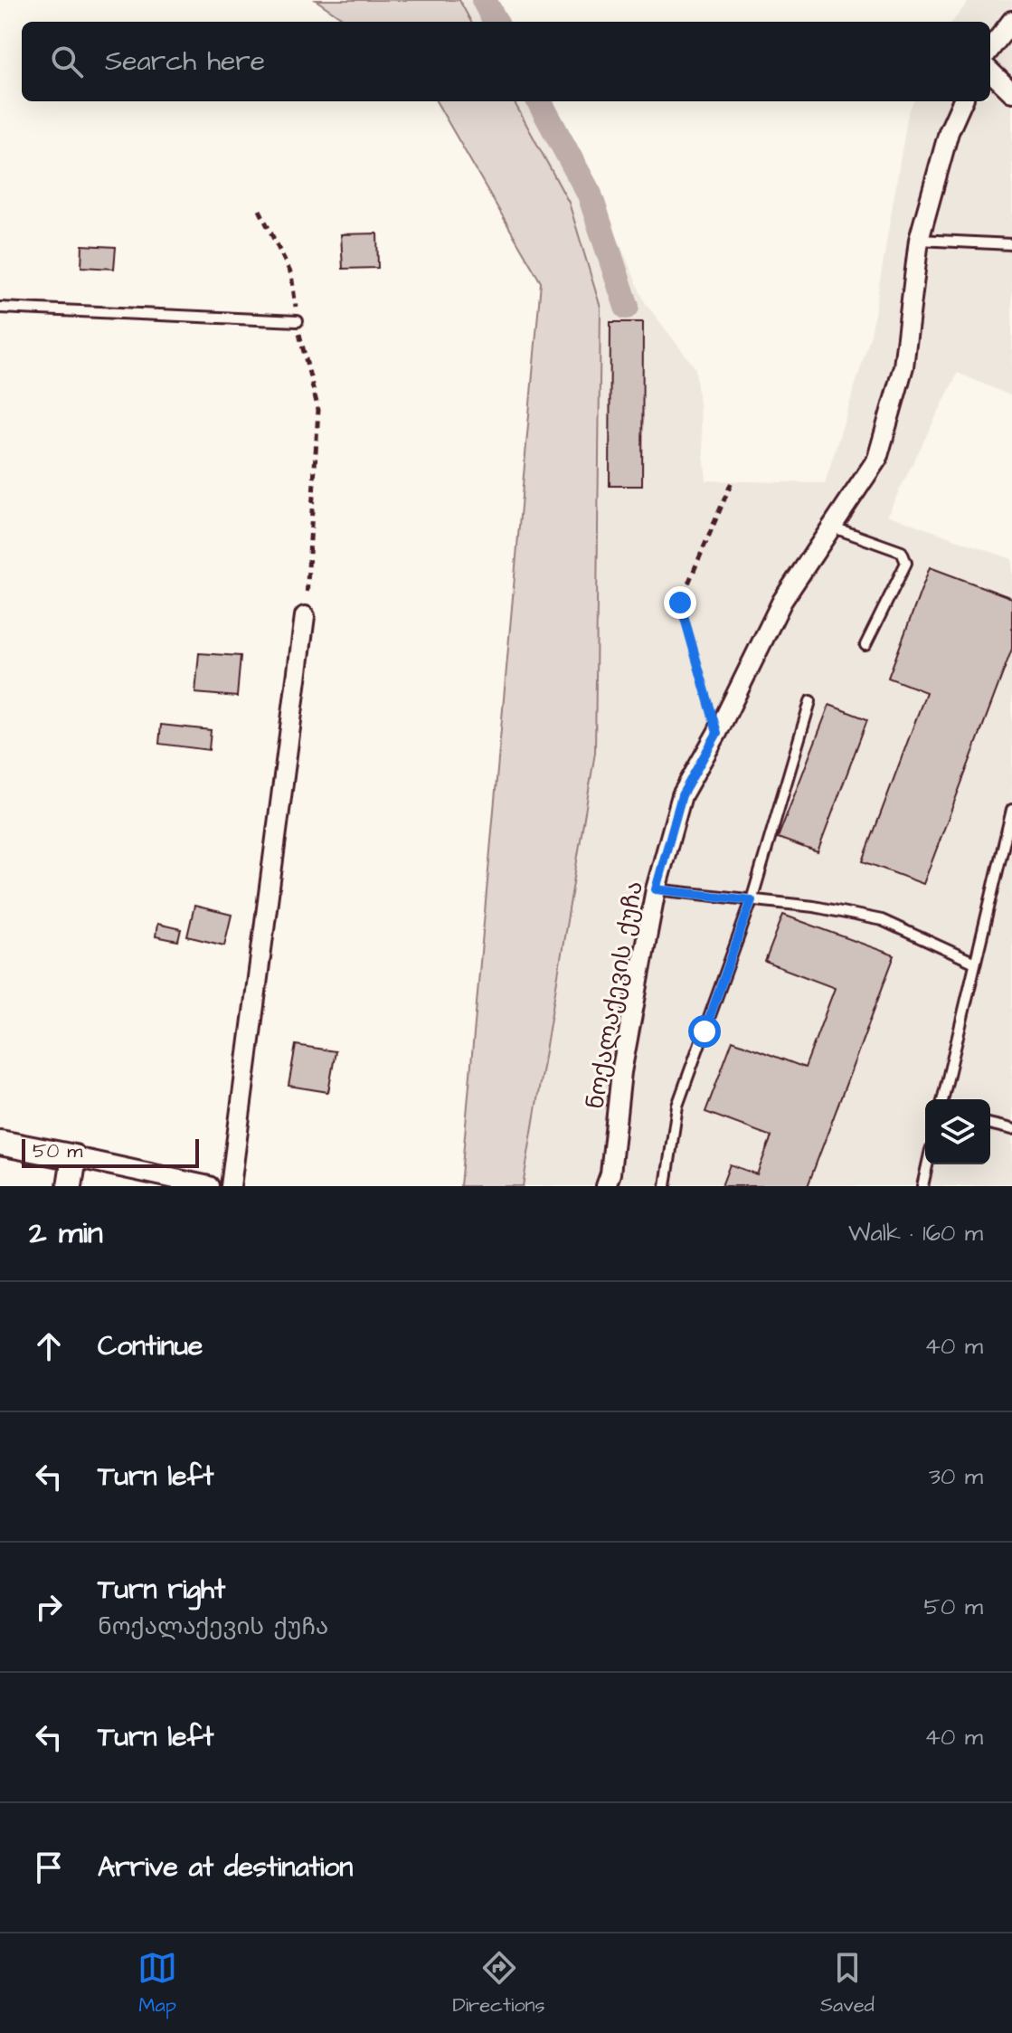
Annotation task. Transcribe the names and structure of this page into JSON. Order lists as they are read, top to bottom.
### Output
{
  "streets": {
    "street": ["ნოქალაქევის ქუჩა"]
  },
  "scale_bar": "50 m",
  "page": {
    "search": "Search here",
    "scale": "50 m",
    "heading": ["2 min", "Walk · 160 m"],
    "list": [
      ["Continue", "40 m"],
      ["Turn left", "30 m"],
      ["Turn right", "ნოქალაქევის ქუჩა", "50 m"],
      ["Turn left", "40 m"],
      "Arrive at destination"
    ],
    "nav": ["Map", "Directions", "Saved"]
  }
}
